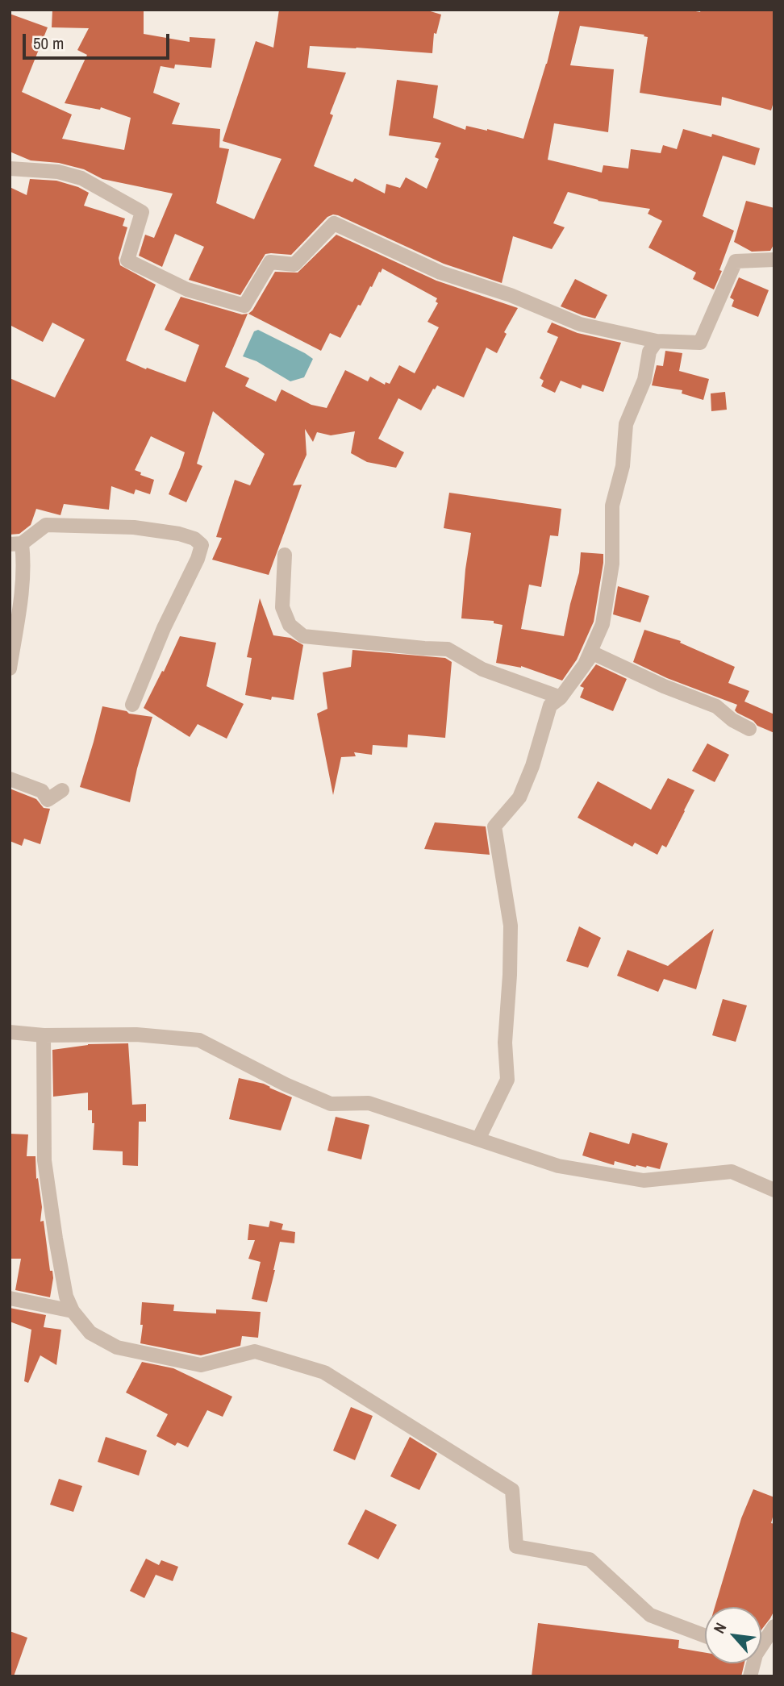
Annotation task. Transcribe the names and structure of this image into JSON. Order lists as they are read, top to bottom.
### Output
{
  "scale_bar": "50 m",
  "north": "top left"
}
